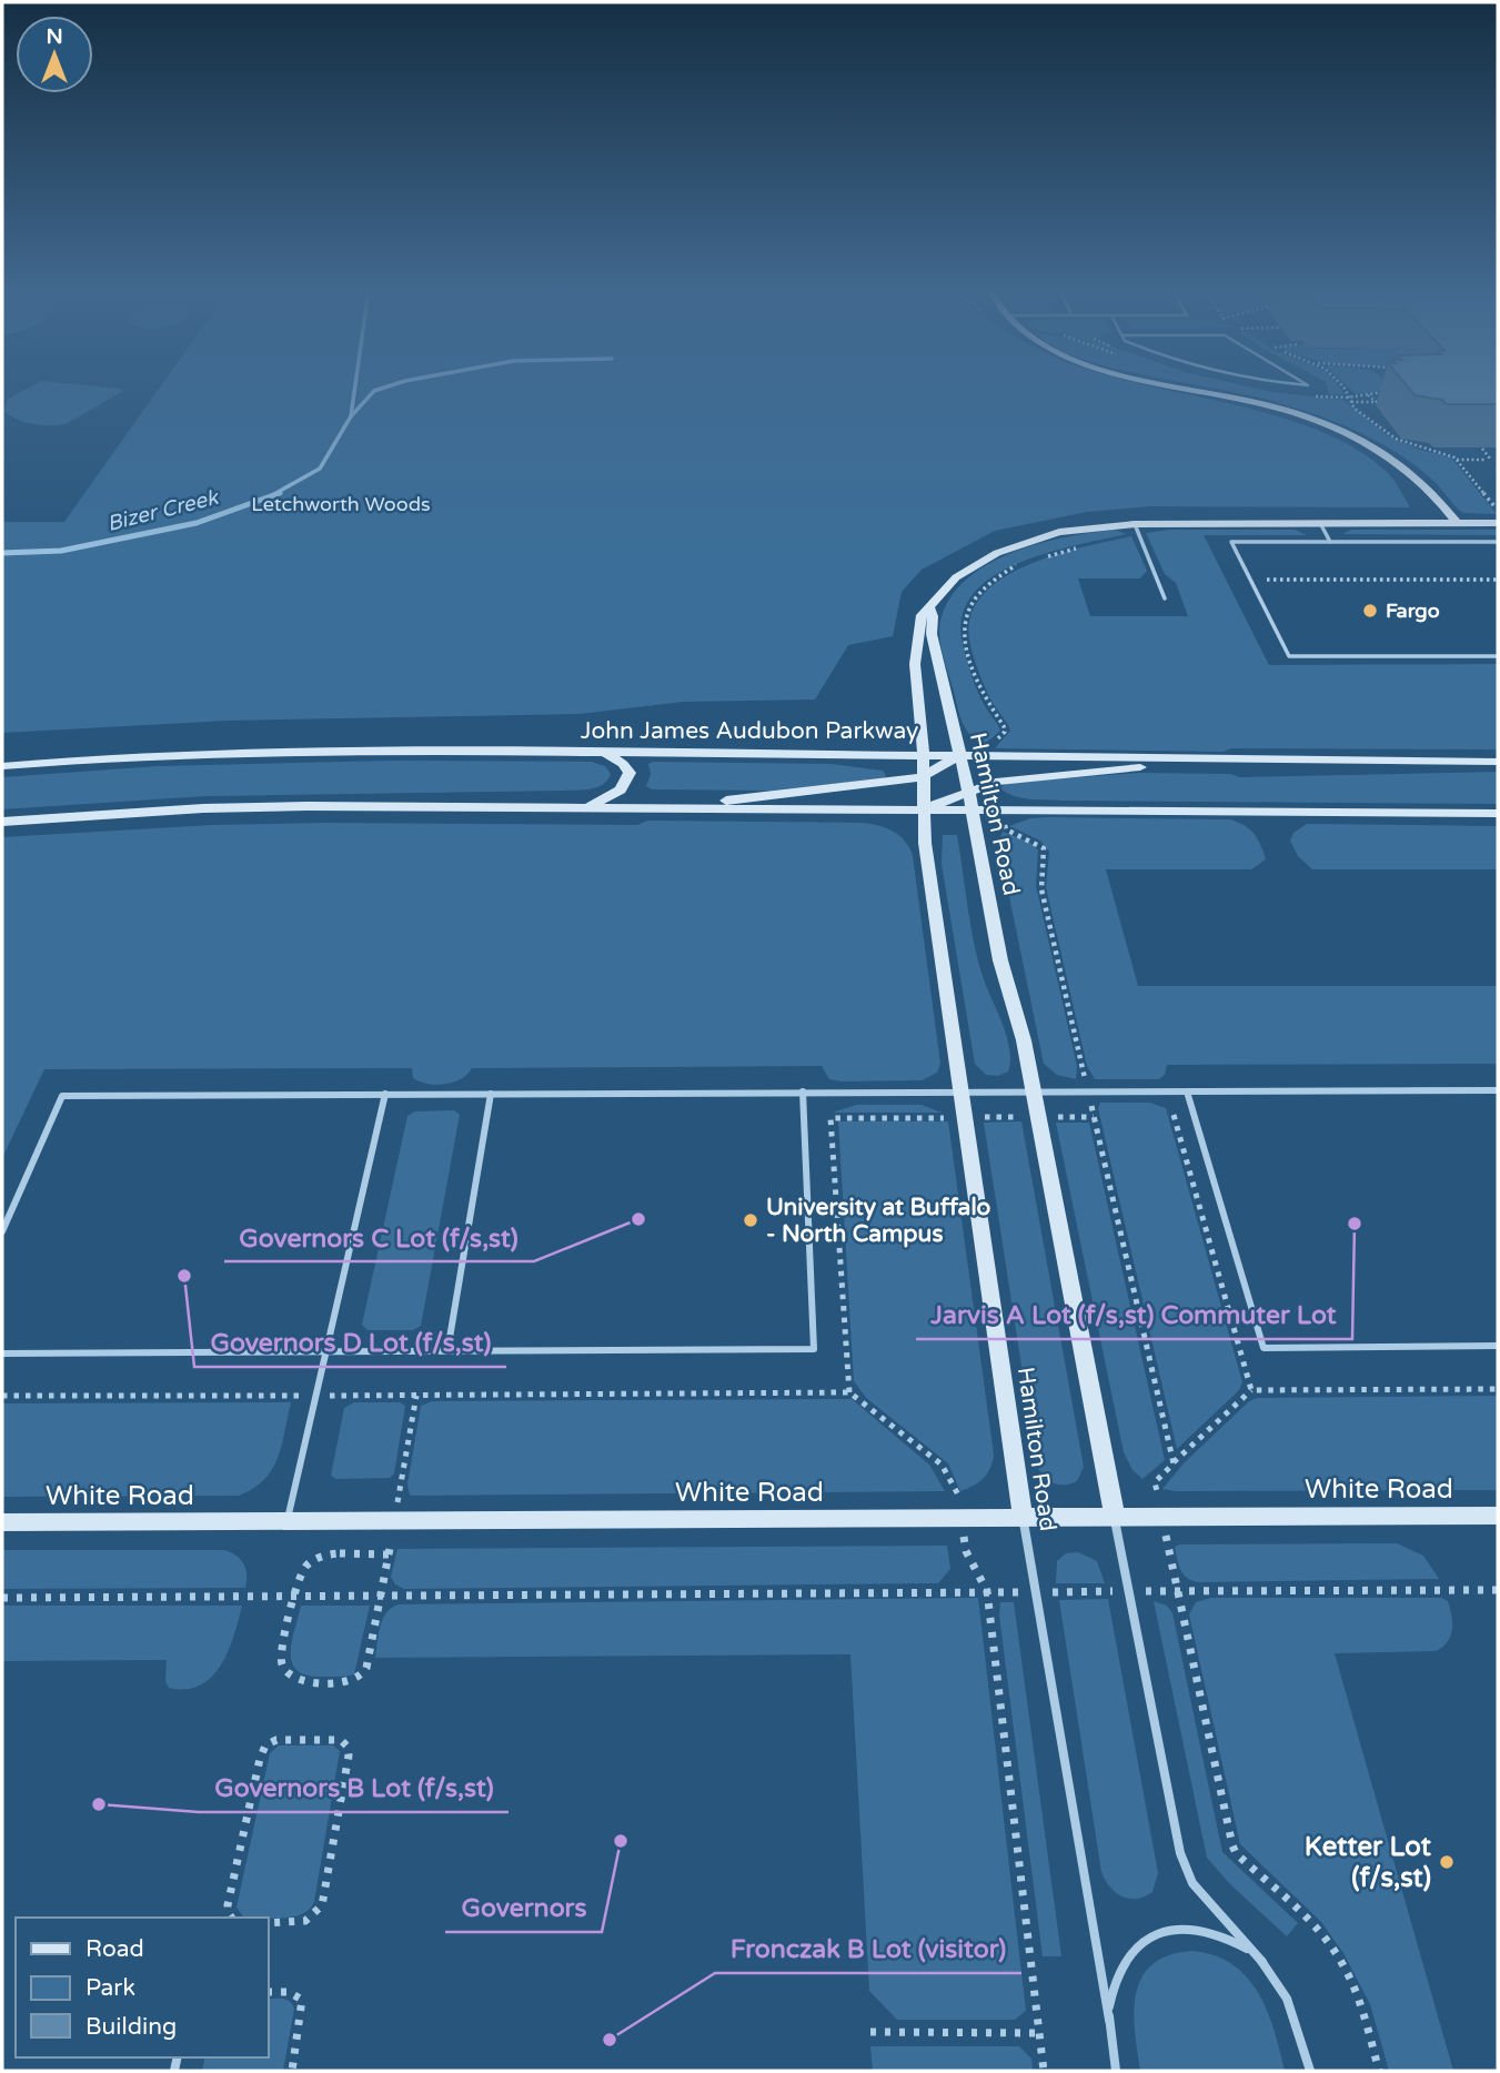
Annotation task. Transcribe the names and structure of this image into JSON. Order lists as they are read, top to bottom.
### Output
{
  "streets": {
    "street": ["John James Audubon Parkway", "Hamilton Road", "White Road"]
  },
  "crossings": [
    ["John James Audubon Parkway", "Hamilton Road"],
    ["Hamilton Road", "White Road"]
  ],
  "water": ["Bizer Creek"],
  "parks": ["Letchworth Woods"],
  "places": [
    "Fargo",
    "Governors C Lot (f/s,st)",
    "University at Buffalo - North Campus",
    "Jarvis A Lot (f/s,st) Commuter Lot",
    "Governors D Lot (f/s,st)",
    "Governors B Lot (f/s,st)",
    "Governors",
    "Ketter Lot (f/s,st)",
    "Fronczak B Lot (visitor)"
  ],
  "legend": ["Road", "Park", "Building"],
  "north": "top"
}
